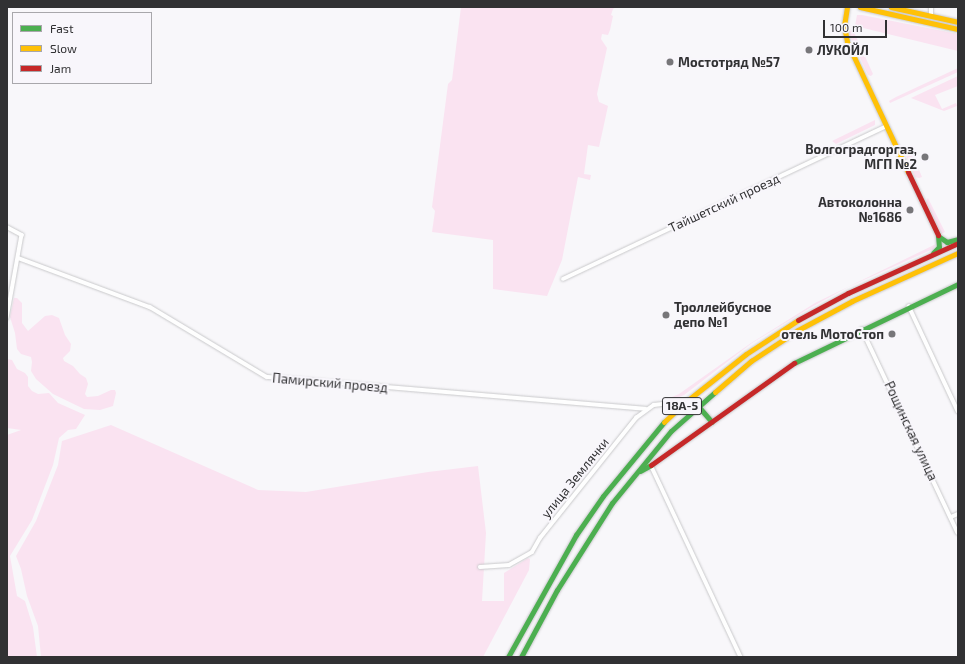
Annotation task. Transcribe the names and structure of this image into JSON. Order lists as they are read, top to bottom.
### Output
{
  "streets": {
    "main road": ["18А-5"],
    "street": [
      "Тайшетский проезд",
      "Памирский проезд",
      "Рощинская улица",
      "улица Землячки"
    ]
  },
  "crossings": [
    ["Памирский проезд", "улица Землячки"],
    ["18А-5", "улица Землячки"]
  ],
  "places": [
    "ЛУКОЙЛ",
    "Мостотряд №57",
    "Волгоградгоргаз, МГП №2",
    "Автоколонна №1686",
    "Троллейбусное депо №1",
    "отель МотоСтоп"
  ],
  "legend": ["Fast", "Slow", "Jam"],
  "scale_bar": "100 m"
}
